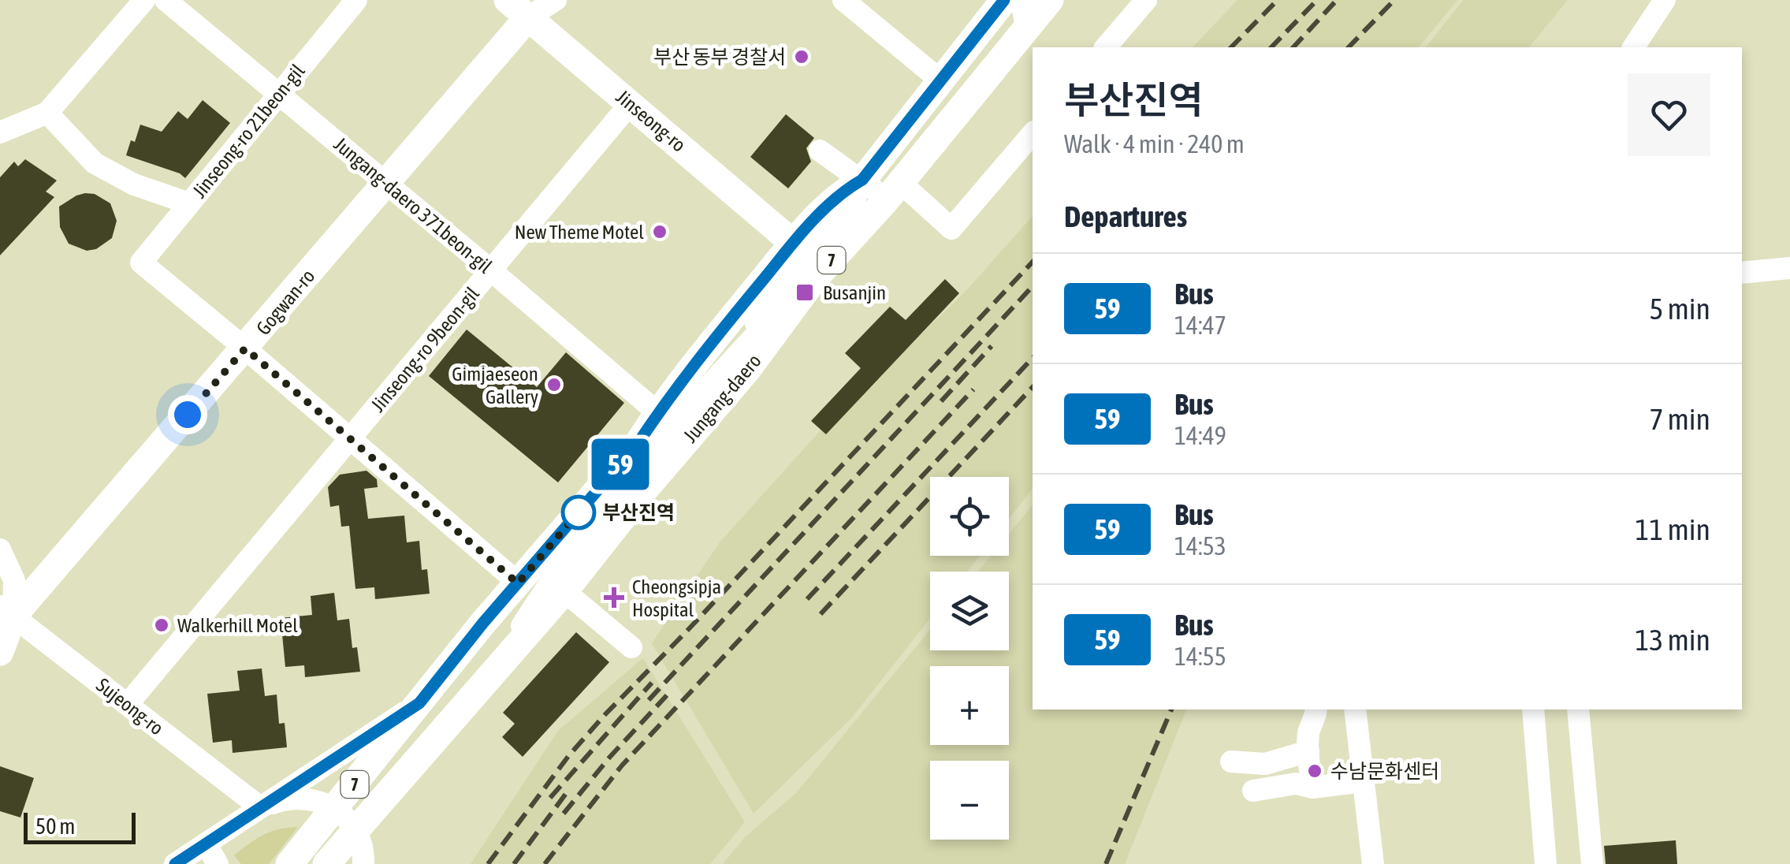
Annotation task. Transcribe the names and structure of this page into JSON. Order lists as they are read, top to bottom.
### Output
{
  "streets": {
    "main road": [
      "Jinseong-ro",
      "7",
      "Gogwan-ro",
      "Jungang-daero"
    ],
    "street": [
      "Jinseong-ro 21beon-gil",
      "Jungang-daero 371beon-gil",
      "Jinseong-ro 9beon-gil",
      "Sujeong-ro"
    ]
  },
  "crossings": [
    ["Jinseong-ro", "Gogwan-ro"],
    ["Jinseong-ro", "Jinseong-ro 9beon-gil"],
    ["Jinseong-ro", "Jungang-daero"],
    ["Jinseong-ro 21beon-gil", "Jungang-daero 371beon-gil"],
    ["Jinseong-ro 21beon-gil", "Gogwan-ro"],
    ["Jungang-daero 371beon-gil", "Gogwan-ro"],
    ["Jungang-daero 371beon-gil", "Jinseong-ro 9beon-gil"],
    ["Jungang-daero 371beon-gil", "Jungang-daero"],
    ["Gogwan-ro", "Sujeong-ro"],
    ["Jinseong-ro 9beon-gil", "Sujeong-ro"]
  ],
  "places": {
    "other": [
      "부산 동부 경찰서",
      "New Theme Motel",
      "Gimjaeseon Gallery",
      "부산진역",
      "Walkerhill Motel",
      "수남문화센터"
    ],
    "transit": ["Busanjin"],
    "health": ["Cheongsipja Hospital"]
  },
  "lines": ["bus line 59"],
  "scale_bar": "50 m",
  "page": {
    "on_map": "59",
    "heading": [
      ["부산진역", "Walk · 4 min · 240 m"],
      "Departures"
    ],
    "list": [
      {
        "mark": "59",
        "name": "Bus",
        "note": "14:47",
        "value": "5 min"
      },
      {
        "mark": "59",
        "name": "Bus",
        "note": "14:49",
        "value": "7 min"
      },
      {
        "mark": "59",
        "name": "Bus",
        "note": "14:53",
        "value": "11 min"
      },
      {
        "mark": "59",
        "name": "Bus",
        "note": "14:55",
        "value": "13 min"
      }
    ],
    "map_buttons": ["+", "−"],
    "scale": "50 m"
  }
}
